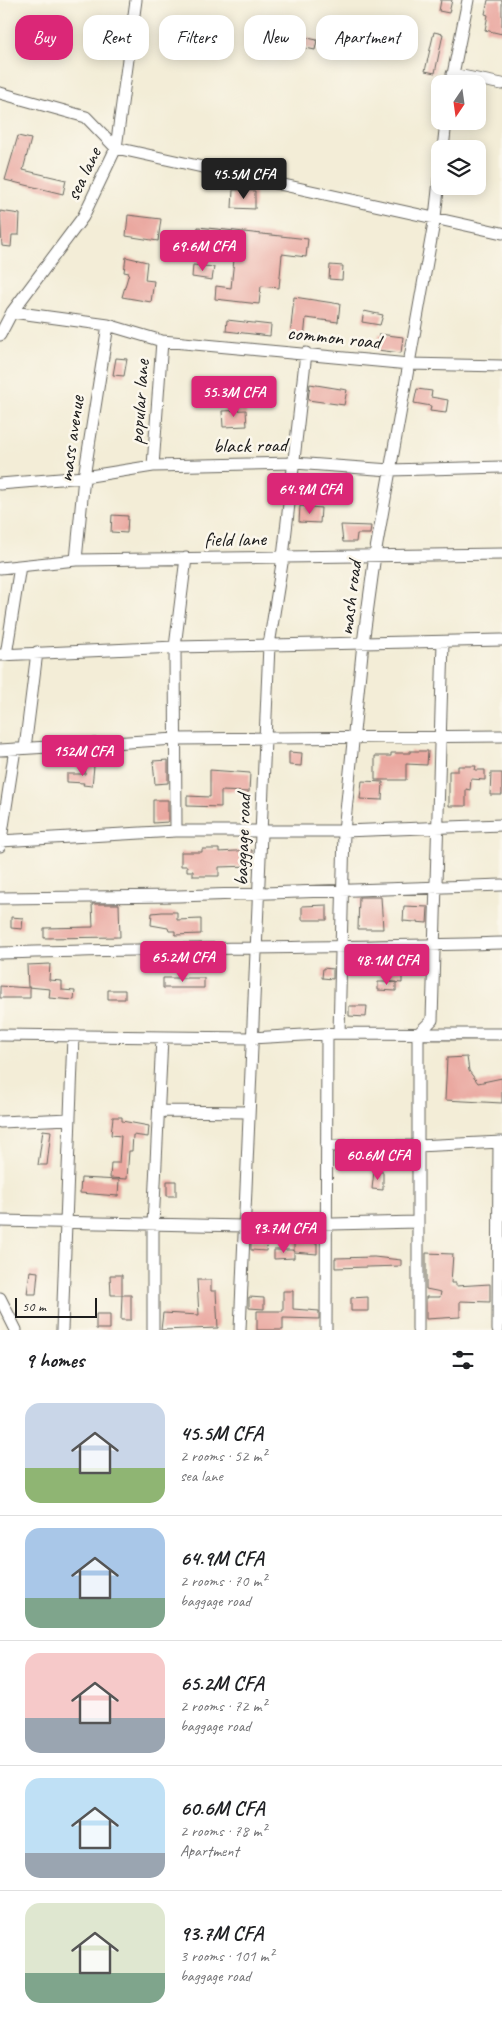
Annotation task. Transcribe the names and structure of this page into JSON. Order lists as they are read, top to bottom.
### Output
{
  "streets": {
    "street": [
      "sea lane",
      "common road",
      "popular lane",
      "mass avenue",
      "black road",
      "field lane",
      "mash road",
      "baggage road"
    ]
  },
  "crossings": [
    ["sea lane", "common road"],
    ["sea lane", "mash road"],
    ["common road", "popular lane"],
    ["common road", "mass avenue"],
    ["common road", "mash road"],
    ["common road", "baggage road"],
    ["popular lane", "black road"],
    ["mass avenue", "black road"],
    ["mass avenue", "field lane"],
    ["black road", "mash road"],
    ["black road", "baggage road"],
    ["field lane", "mash road"],
    ["field lane", "baggage road"]
  ],
  "scale_bar": "50 m",
  "north": "bottom",
  "page": {
    "chip": [
      "Buy",
      "Rent",
      "Filters",
      "New",
      "Apartment"
    ],
    "price": [
      "45.5M CFA",
      "69.6M CFA",
      "55.3M CFA",
      "64.9M CFA",
      "152M CFA",
      "65.2M CFA",
      "48.1M CFA",
      "60.6M CFA",
      "93.7M CFA"
    ],
    "scale": "50 m",
    "heading": "9 homes",
    "list": [
      {
        "name": "45.5M CFA",
        "note": "2 rooms · 52 m² · sea lane"
      },
      {
        "name": "64.9M CFA",
        "note": "2 rooms · 70 m² · baggage road"
      },
      {
        "name": "65.2M CFA",
        "note": "2 rooms · 72 m² · baggage road"
      },
      {
        "name": "60.6M CFA",
        "note": "2 rooms · 78 m² · Apartment"
      },
      {
        "name": "93.7M CFA",
        "note": "3 rooms · 101 m² · baggage road"
      }
    ]
  }
}
